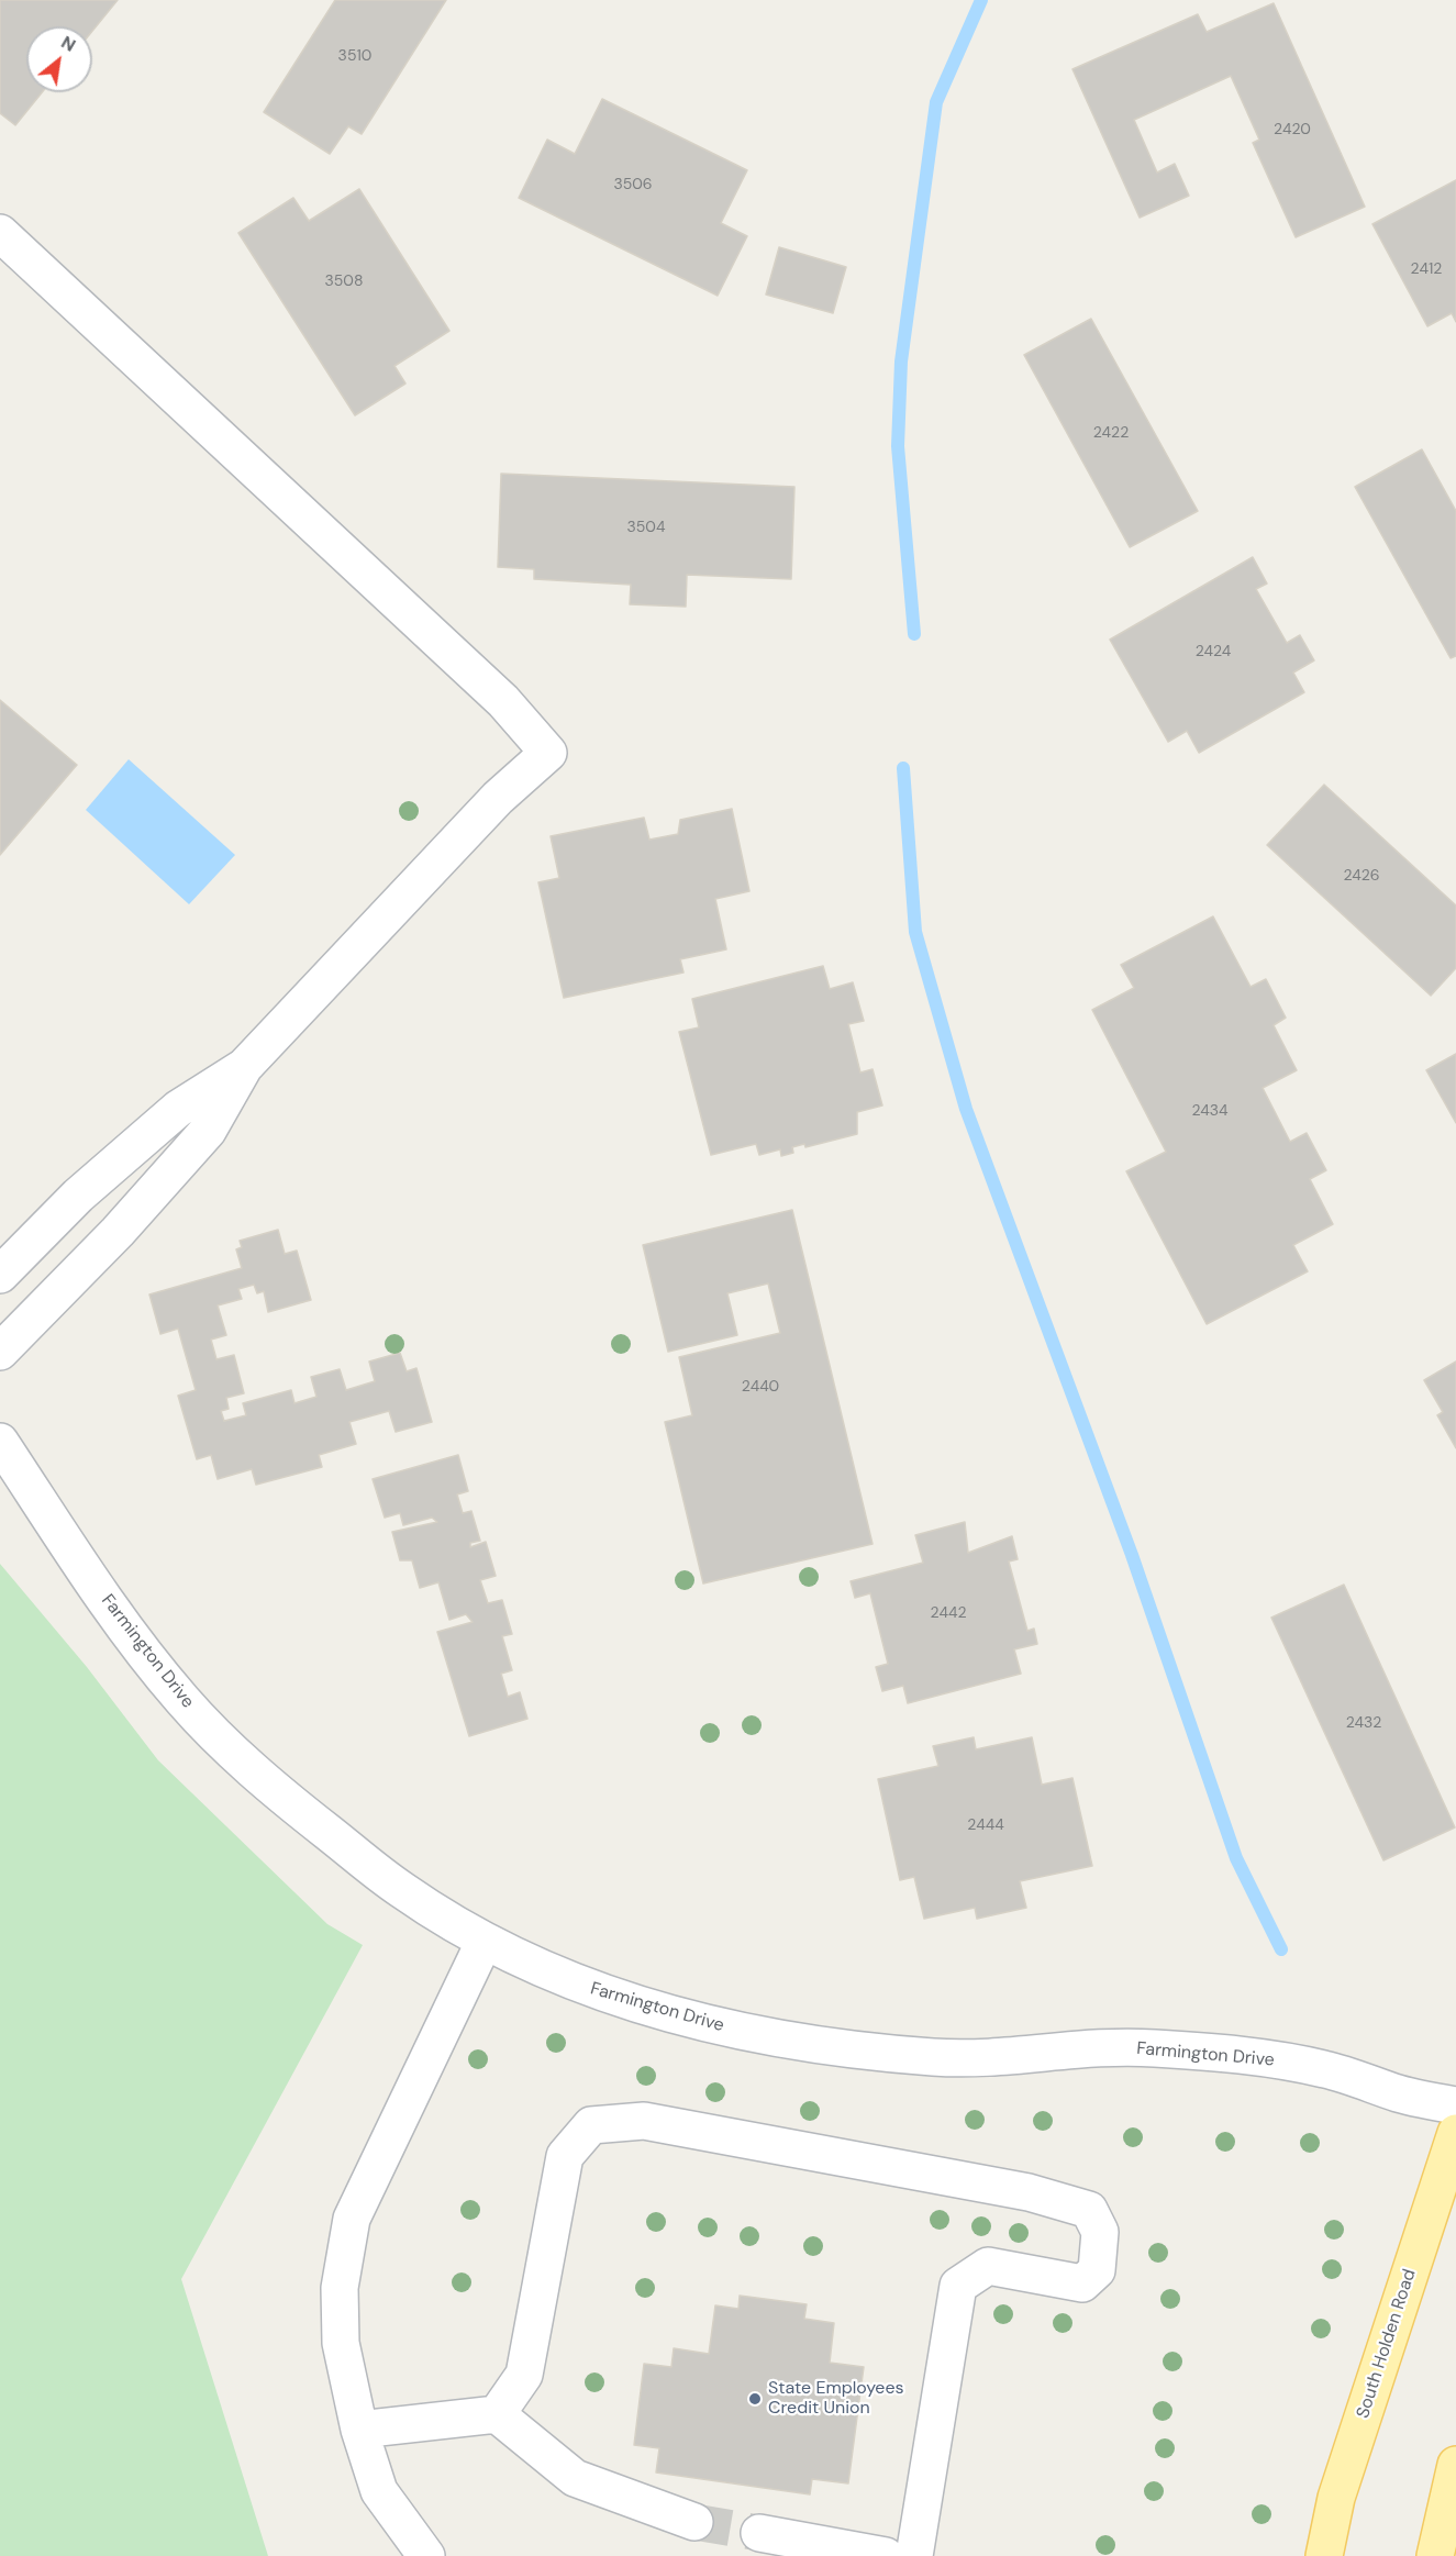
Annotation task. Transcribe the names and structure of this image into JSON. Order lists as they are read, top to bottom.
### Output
{
  "streets": {
    "main road": ["South Holden Road"],
    "street": ["Farmington Drive"]
  },
  "places": ["State Employees Credit Union"],
  "house_numbers": [
    "3510",
    "2420",
    "3506",
    "2412",
    "3508",
    "2422",
    "3504",
    "2424",
    "2426",
    "2434",
    "2440",
    "2442",
    "2432",
    "2444"
  ],
  "north": "top right"
}
